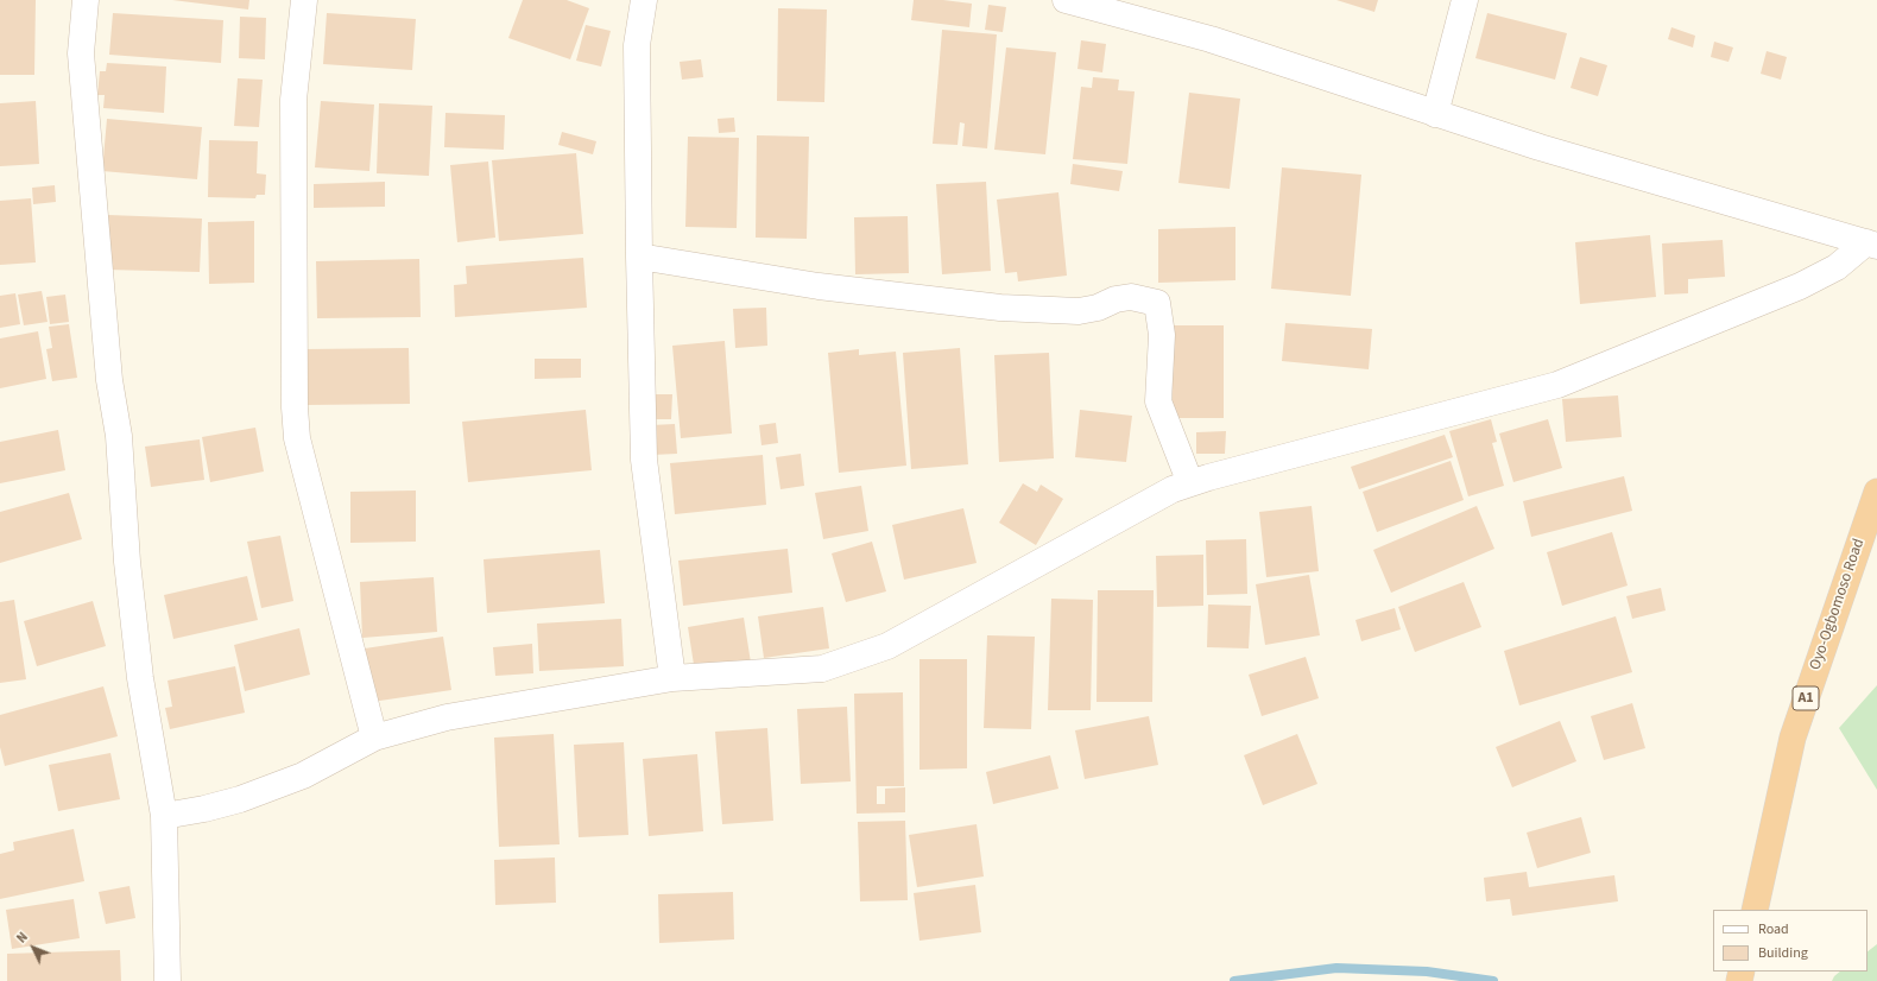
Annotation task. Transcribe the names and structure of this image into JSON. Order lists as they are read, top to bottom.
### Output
{
  "streets": {
    "highway": ["Oyo-Ogbomoso Road", "A1"]
  },
  "legend": ["Road", "Building"],
  "north": "top left"
}
